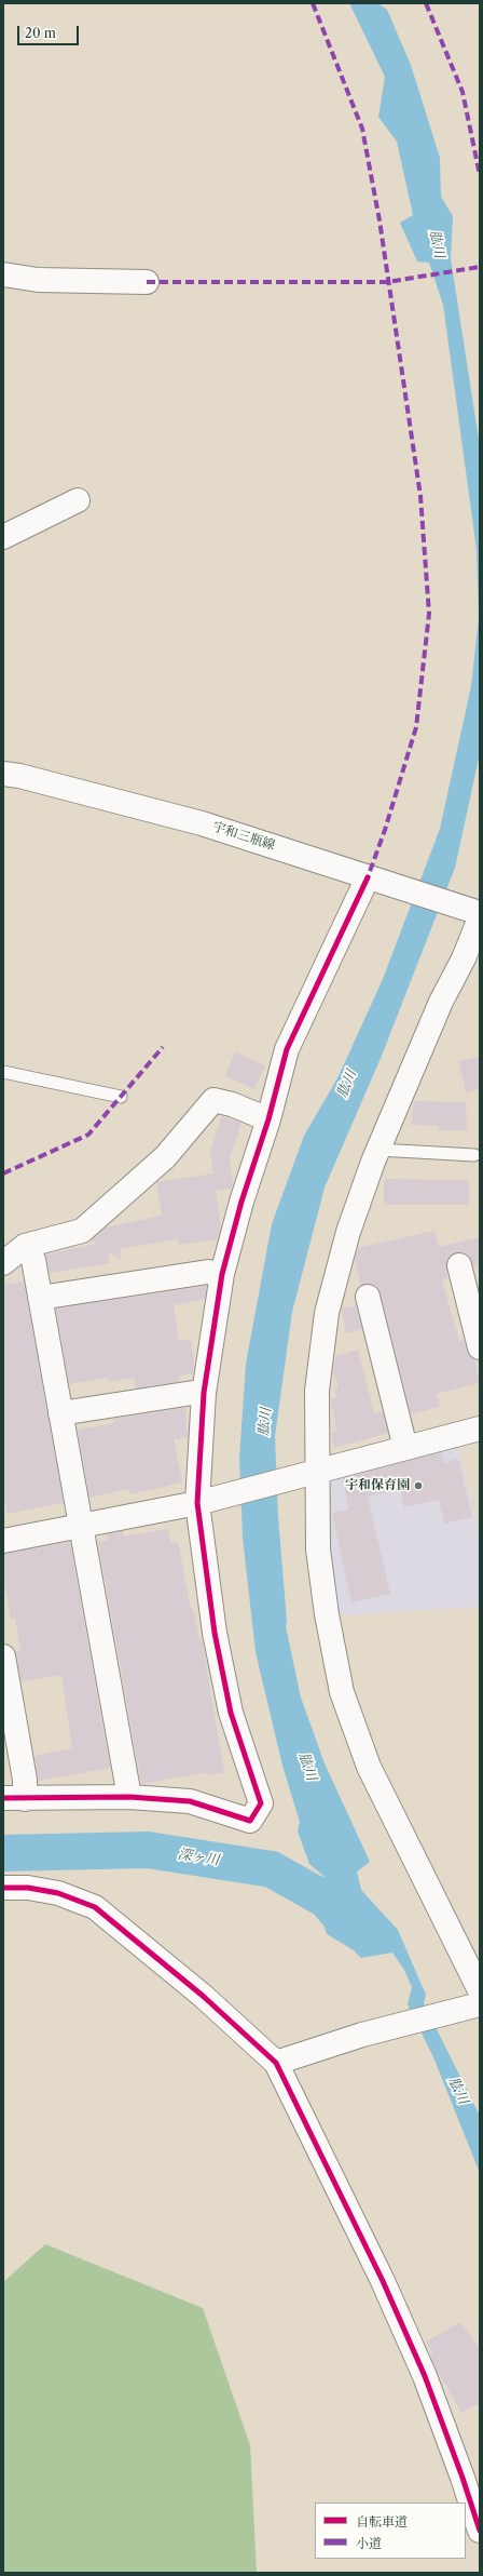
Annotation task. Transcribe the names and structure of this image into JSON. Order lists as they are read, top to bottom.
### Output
{
  "streets": {
    "street": ["宇和三瓶線"]
  },
  "water": ["肱川", "深ヶ川"],
  "places": ["宇和保育園"],
  "legend": ["自転車道", "小道"],
  "scale_bar": "20 m"
}
